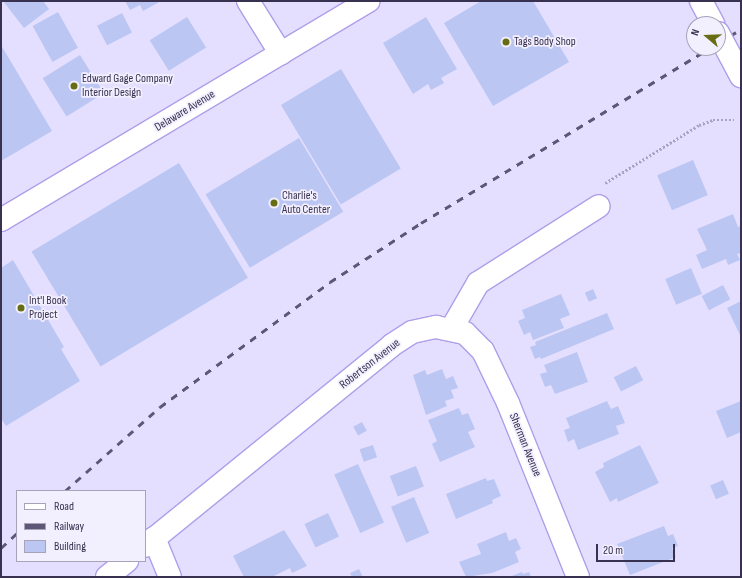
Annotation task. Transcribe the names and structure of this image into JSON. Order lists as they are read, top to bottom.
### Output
{
  "streets": {
    "street": ["Delaware Avenue", "Robertson Avenue", "Sherman Avenue"]
  },
  "crossings": [
    ["Robertson Avenue", "Sherman Avenue"]
  ],
  "places": [
    "Tags Body Shop",
    "Edward Gage Company Interior Design",
    "Charlie's Auto Center",
    "Int'l Book Project"
  ],
  "legend": ["Road", "Railway", "Building"],
  "scale_bar": "20 m",
  "north": "left"
}
